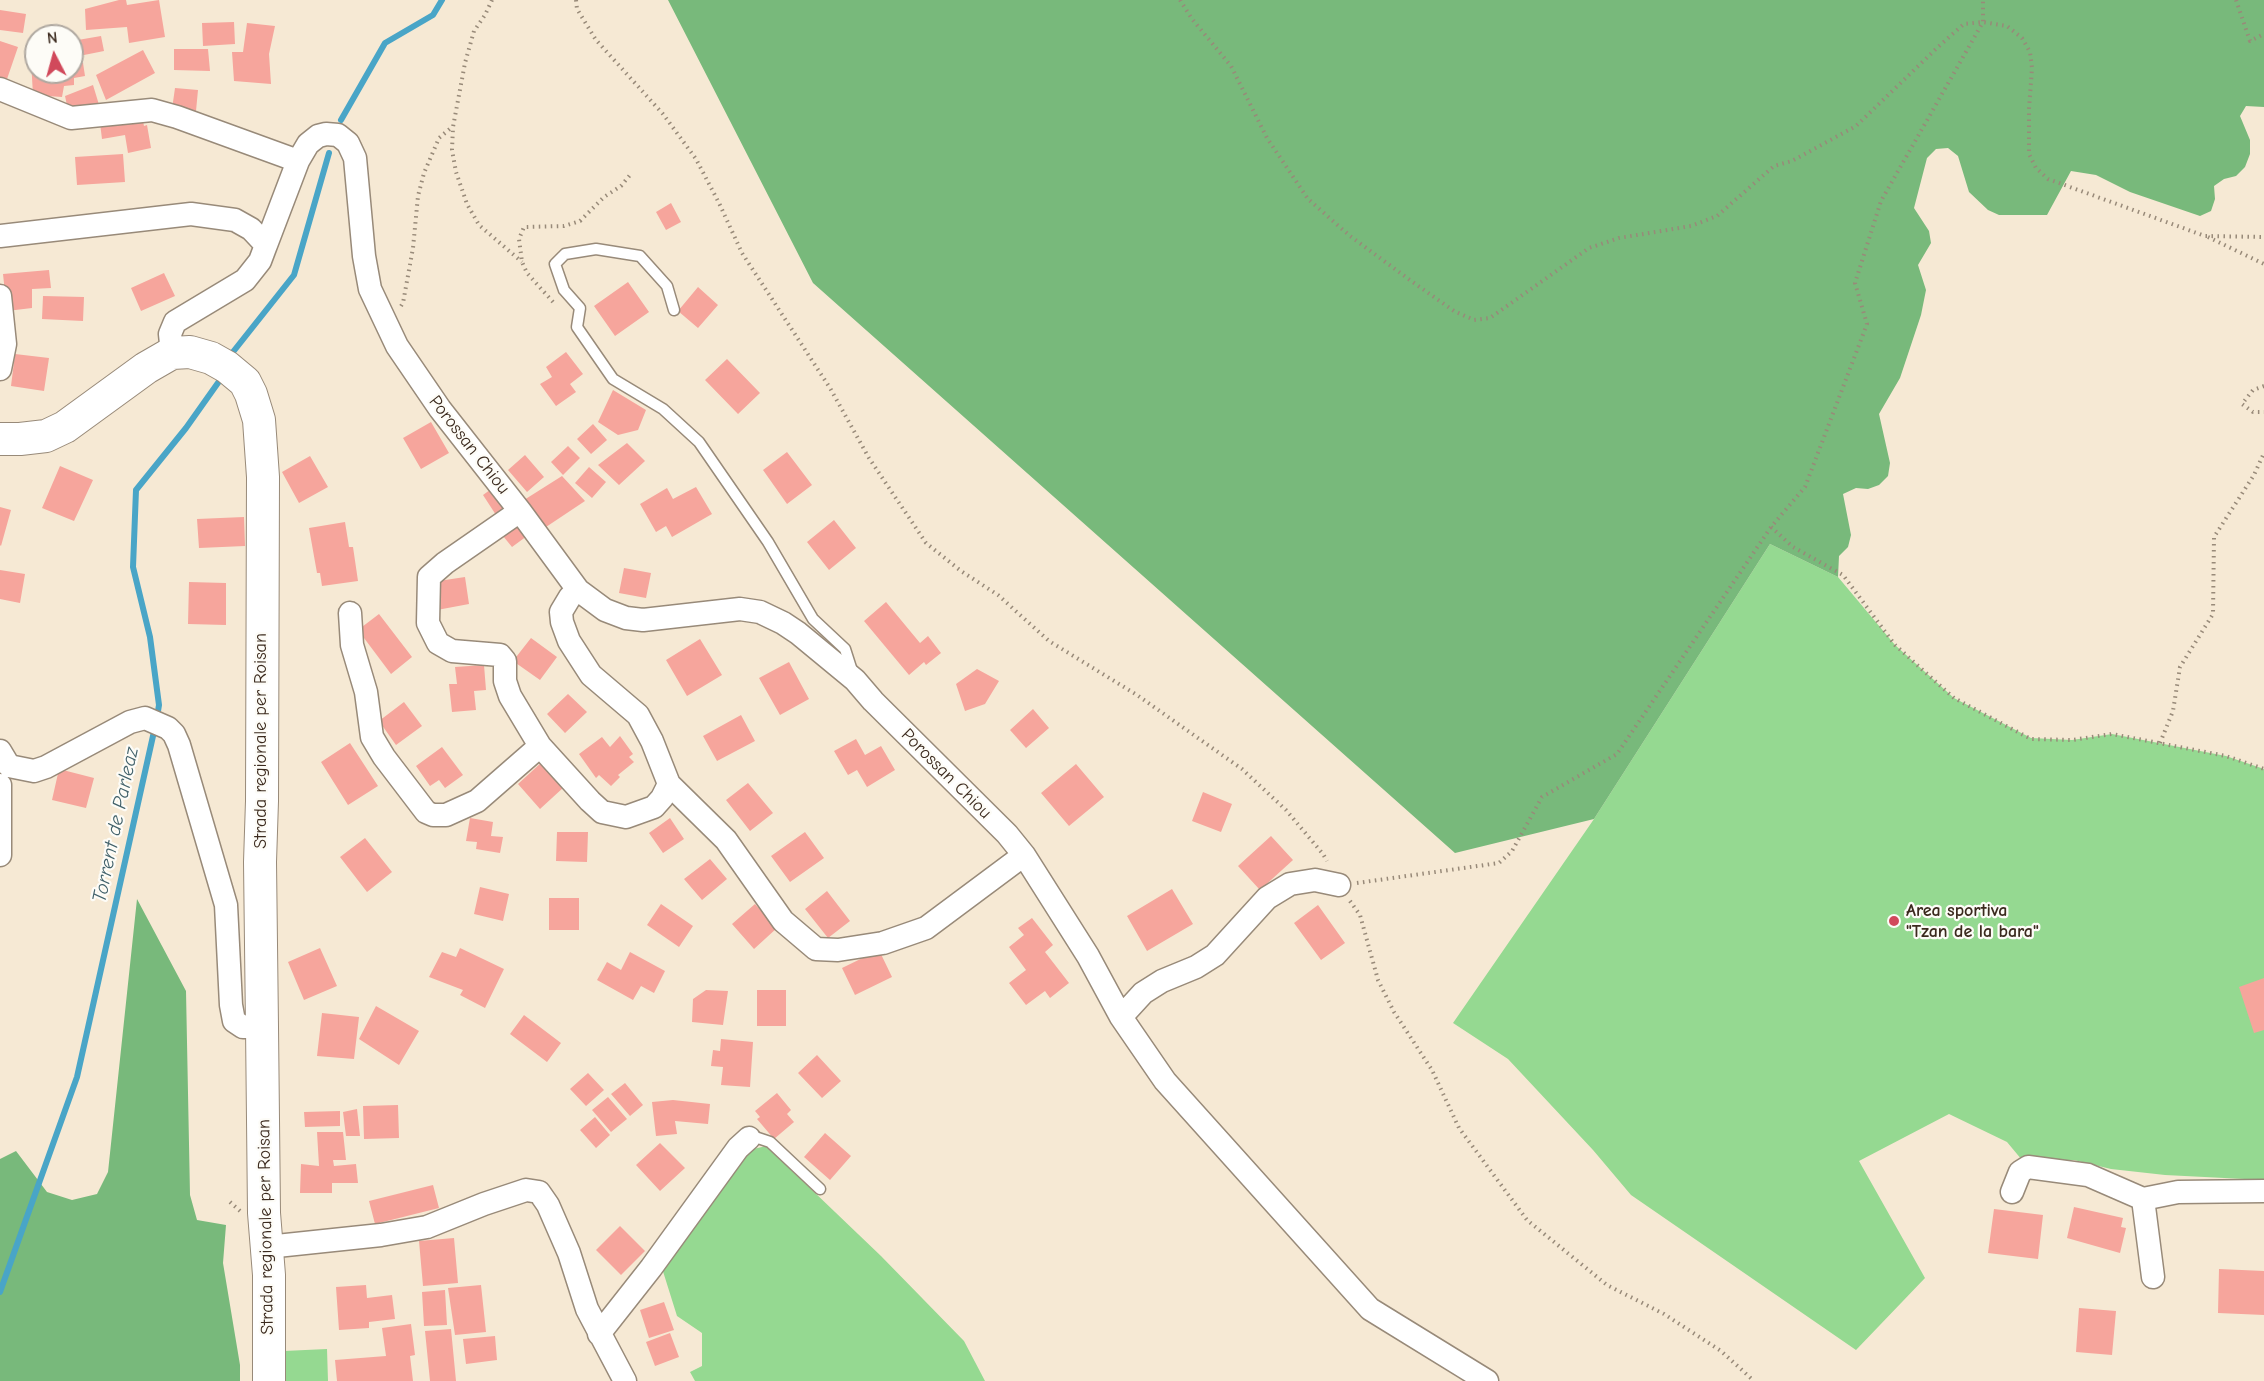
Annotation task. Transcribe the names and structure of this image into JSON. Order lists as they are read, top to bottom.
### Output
{
  "streets": {
    "main road": ["Strada regionale per Roisan"],
    "street": ["Porossan Chiou"]
  },
  "crossings": [
    ["Porossan Chiou", "Strada regionale per Roisan"]
  ],
  "water": ["Torrent de Parleaz"],
  "places": ["Area sportiva \"Tzan de la bara\""],
  "north": "top"
}
